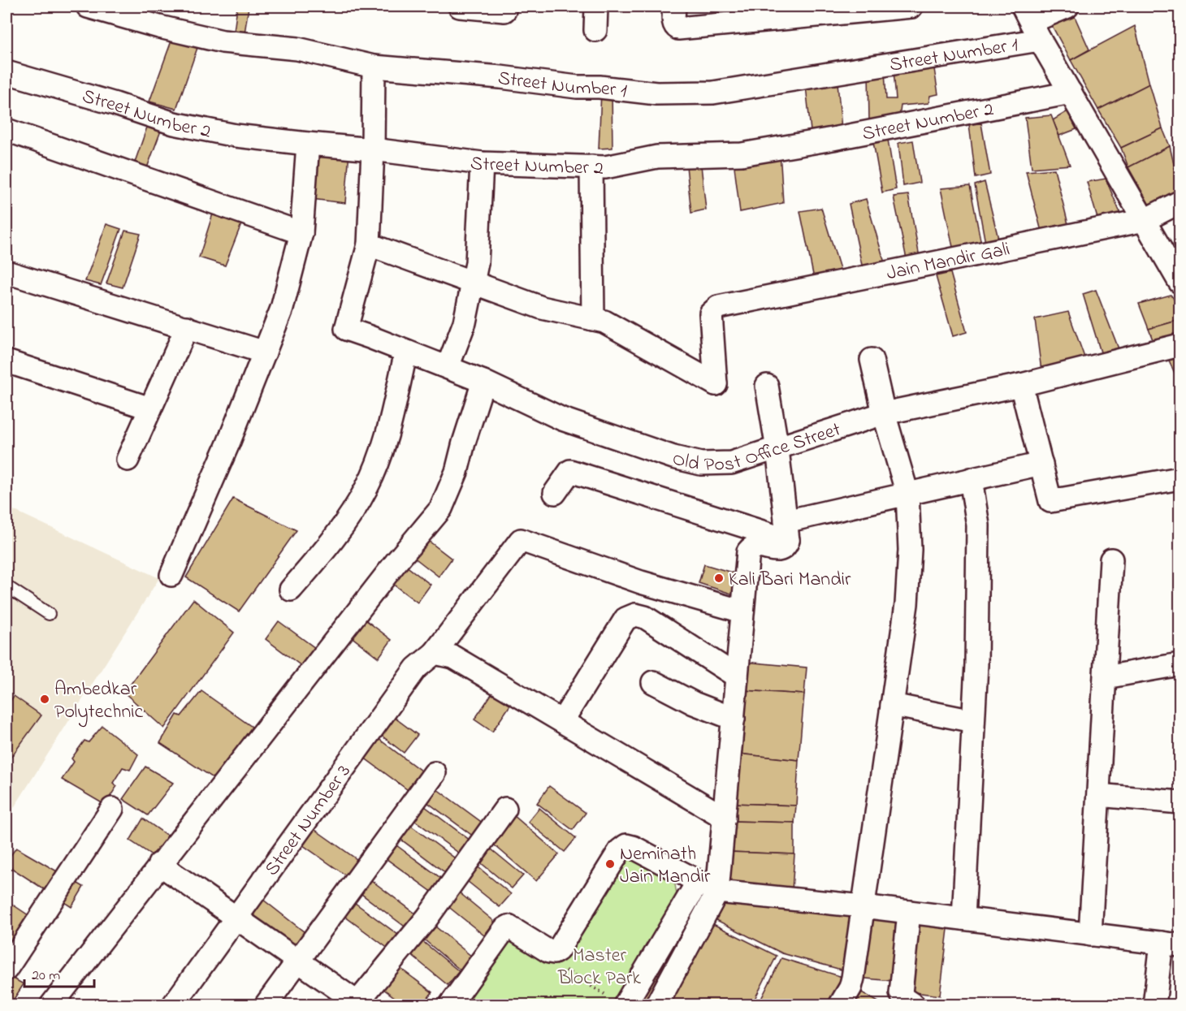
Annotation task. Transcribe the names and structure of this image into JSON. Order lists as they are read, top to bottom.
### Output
{
  "streets": {
    "street": [
      "Street Number 1",
      "Street Number 2",
      "Jain Mandir Gali",
      "Old Post Office Street",
      "Street Number 3"
    ]
  },
  "parks": ["Master Block Park"],
  "places": ["Kali Bari Mandir", "Ambedkar Polytechnic", "Neminath Jain Mandir"],
  "scale_bar": "20 m"
}
